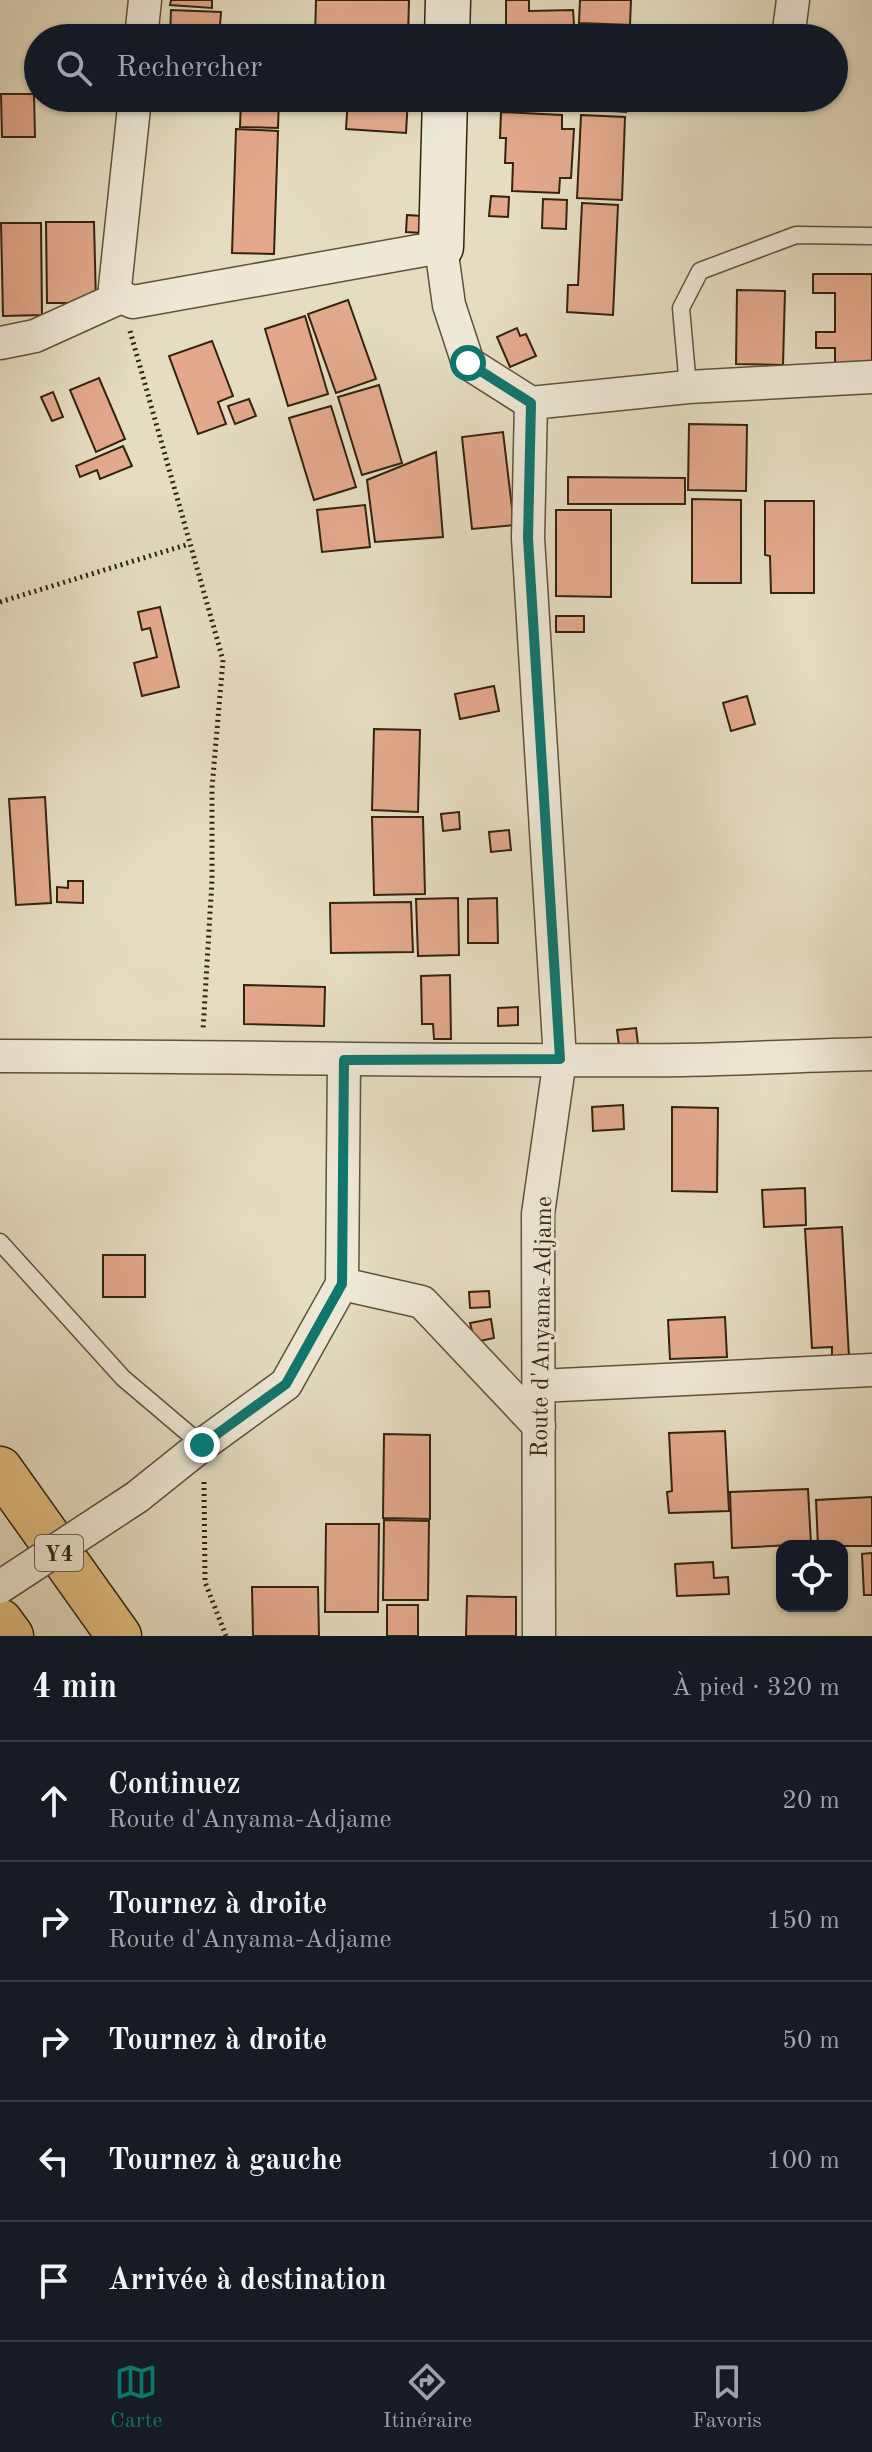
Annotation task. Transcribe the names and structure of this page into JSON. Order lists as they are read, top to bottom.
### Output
{
  "streets": {
    "highway": ["Y4"],
    "street": ["Route d'Anyama-Adjame"]
  },
  "page": {
    "search": "Rechercher",
    "heading": ["4 min", "À pied · 320 m"],
    "list": [
      ["Continuez", "Route d'Anyama-Adjame", "20 m"],
      ["Tournez à droite", "Route d'Anyama-Adjame", "150 m"],
      ["Tournez à droite", "50 m"],
      ["Tournez à gauche", "100 m"],
      "Arrivée à destination"
    ],
    "nav": ["Carte", "Itinéraire", "Favoris"]
  }
}
